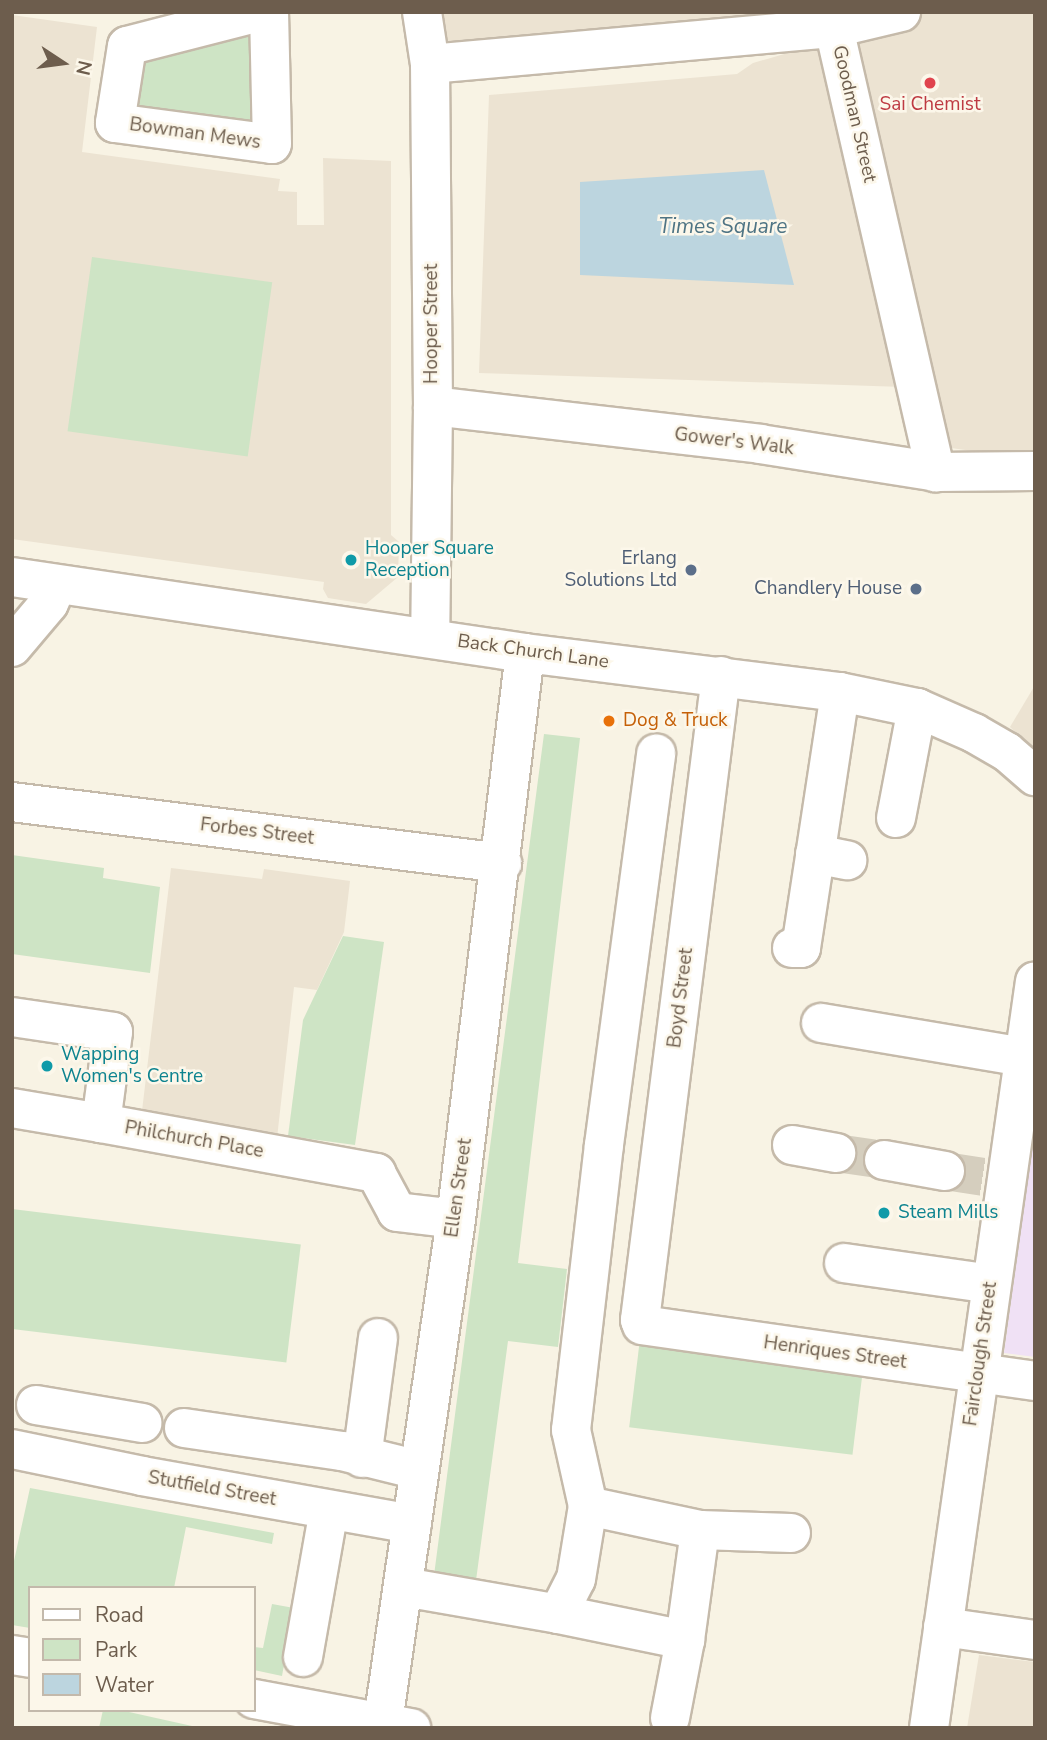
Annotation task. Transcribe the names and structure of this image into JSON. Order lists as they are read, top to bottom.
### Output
{
  "streets": {
    "street": [
      "Goodman Street",
      "Bowman Mews",
      "Hooper Street",
      "Gower's Walk",
      "Back Church Lane",
      "Forbes Street",
      "Boyd Street",
      "Philchurch Place",
      "Ellen Street",
      "Henriques Street",
      "Fairclough Street",
      "Stutfield Street"
    ]
  },
  "crossings": [
    ["Goodman Street", "Hooper Street"],
    ["Goodman Street", "Gower's Walk"],
    ["Hooper Street", "Gower's Walk"],
    ["Hooper Street", "Back Church Lane"],
    ["Back Church Lane", "Boyd Street"],
    ["Back Church Lane", "Ellen Street"],
    ["Forbes Street", "Ellen Street"],
    ["Boyd Street", "Henriques Street"],
    ["Philchurch Place", "Ellen Street"],
    ["Ellen Street", "Stutfield Street"],
    ["Henriques Street", "Fairclough Street"]
  ],
  "water": ["Times Square"],
  "places": [
    "Sai Chemist",
    "Hooper Square Reception",
    "Erlang Solutions Ltd",
    "Chandlery House",
    "Dog & Truck",
    "Wapping Women's Centre",
    "Steam Mills"
  ],
  "legend": ["Road", "Park", "Water"],
  "north": "right"
}
